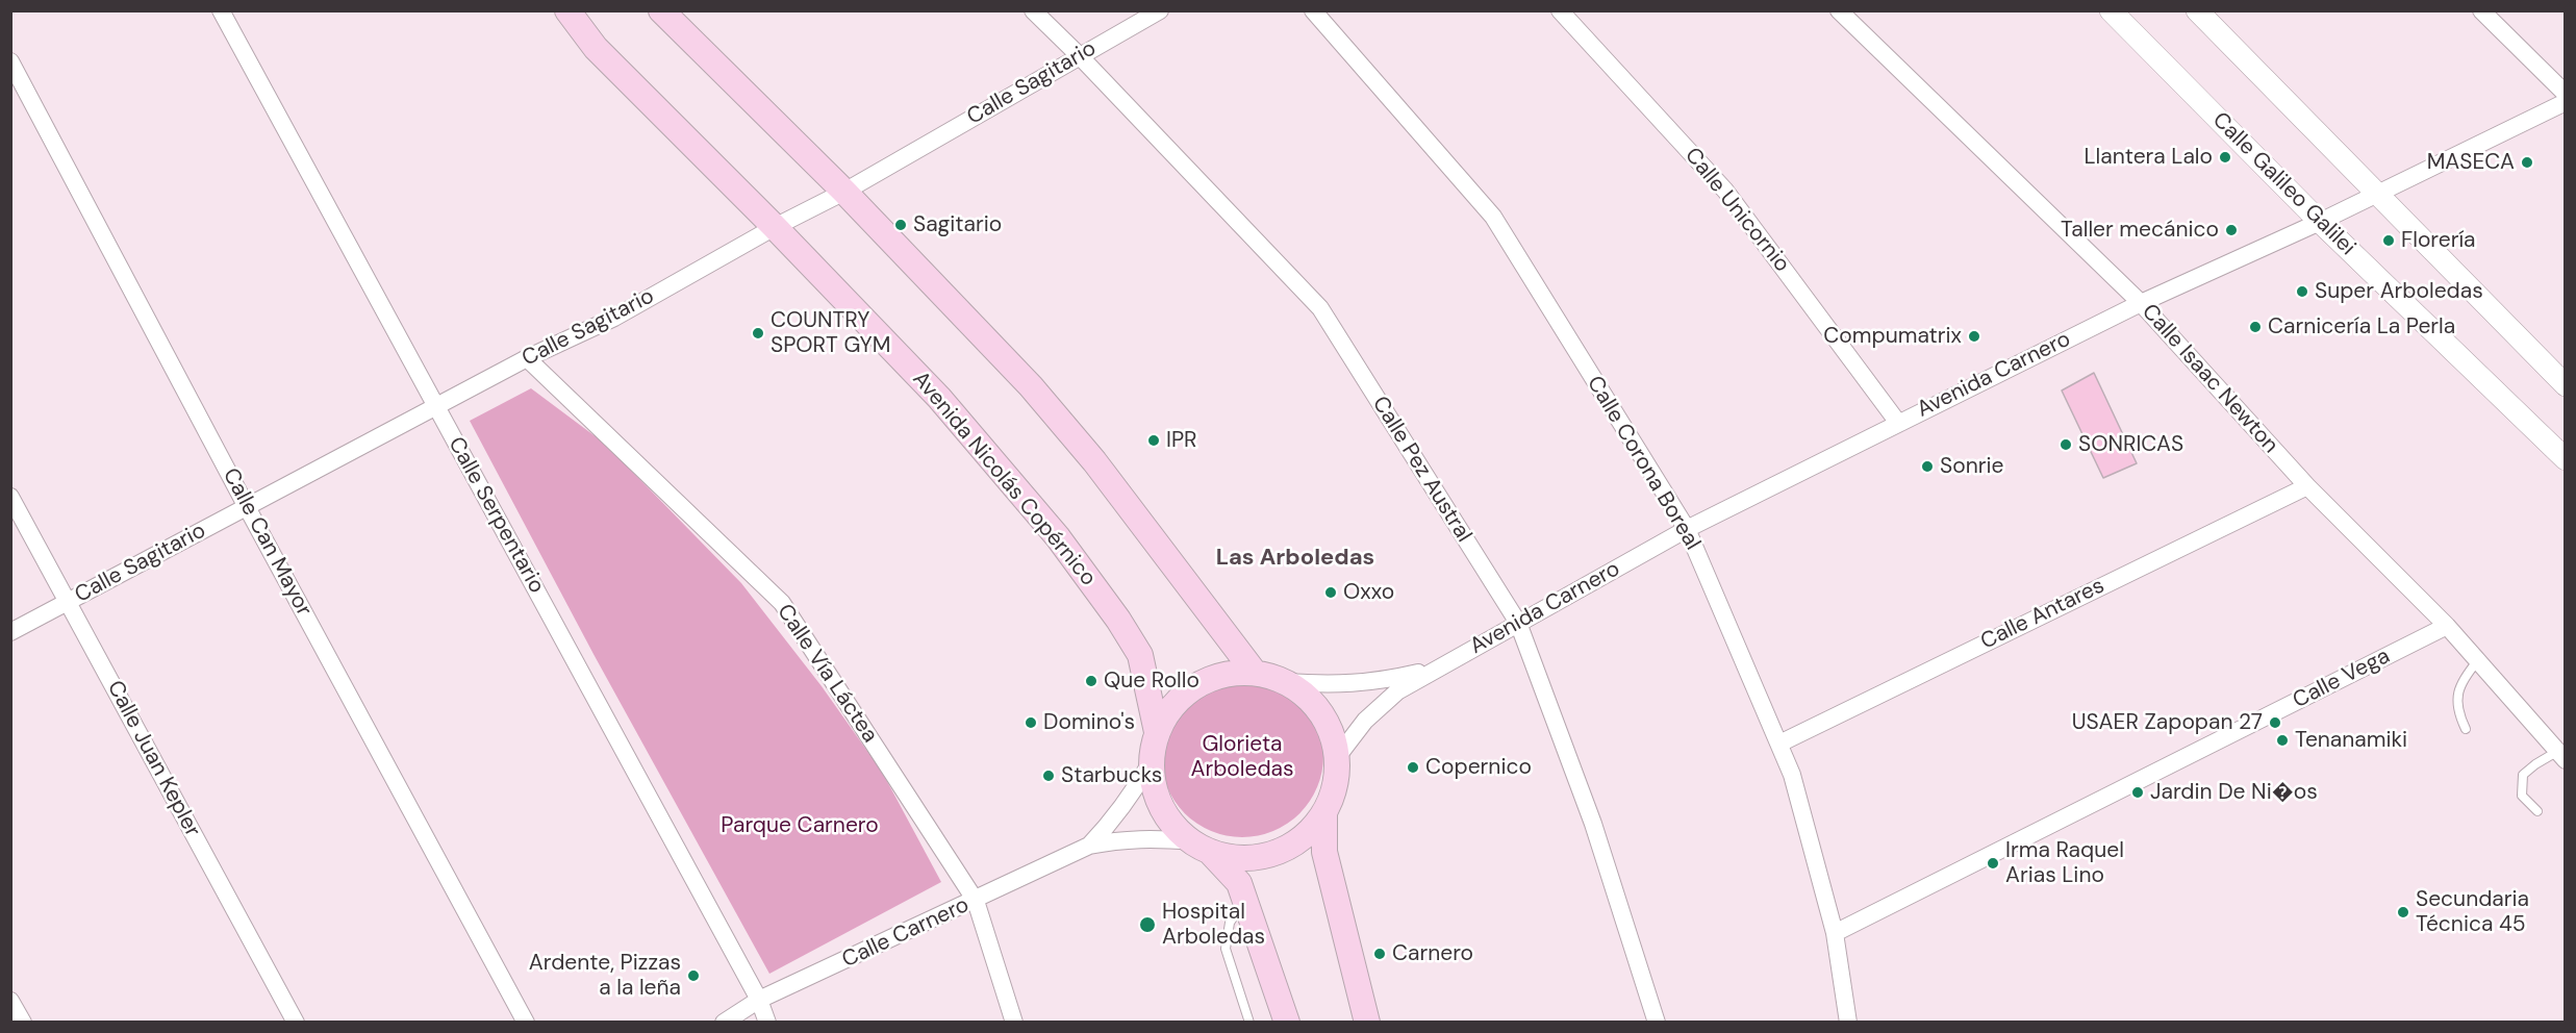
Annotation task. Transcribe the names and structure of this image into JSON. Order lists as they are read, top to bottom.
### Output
{
  "streets": {
    "main road": ["Avenida Nicolás Copérnico"],
    "street": [
      "Calle Sagitario",
      "Calle Galileo Galilei",
      "Calle Unicornio",
      "Avenida Carnero",
      "Calle Isaac Newton",
      "Calle Corona Boreal",
      "Calle Pez Austral",
      "Calle Serpentario",
      "Calle Can Mayor",
      "Calle Antares",
      "Calle Vía Láctea",
      "Calle Vega",
      "Calle Juan Kepler",
      "Calle Carnero"
    ]
  },
  "crossings": [
    ["Calle Sagitario", "Calle Pez Austral"],
    ["Calle Sagitario", "Avenida Nicolás Copérnico"],
    ["Calle Sagitario", "Calle Serpentario"],
    ["Calle Sagitario", "Calle Can Mayor"],
    ["Calle Sagitario", "Calle Vía Láctea"],
    ["Calle Sagitario", "Calle Juan Kepler"],
    ["Calle Galileo Galilei", "Avenida Carnero"],
    ["Calle Unicornio", "Avenida Carnero"],
    ["Avenida Carnero", "Calle Isaac Newton"],
    ["Avenida Carnero", "Calle Corona Boreal"],
    ["Avenida Carnero", "Calle Pez Austral"],
    ["Avenida Carnero", "Avenida Nicolás Copérnico"],
    ["Avenida Carnero", "Calle Carnero"],
    ["Calle Isaac Newton", "Calle Antares"],
    ["Calle Isaac Newton", "Calle Vega"],
    ["Calle Corona Boreal", "Calle Antares"],
    ["Calle Corona Boreal", "Calle Vega"],
    ["Avenida Nicolás Copérnico", "Calle Carnero"],
    ["Calle Serpentario", "Calle Carnero"],
    ["Calle Vía Láctea", "Calle Carnero"]
  ],
  "districts": ["Las Arboledas"],
  "parks": ["Glorieta Arboledas", "Parque Carnero"],
  "places": [
    "Llantera Lalo",
    "MASECA",
    "Sagitario",
    "Taller mecánico",
    "Florería",
    "Super Arboledas",
    "Carnicería La Perla",
    "COUNTRY SPORT GYM",
    "Compumatrix",
    "IPR",
    "SONRICAS",
    "Sonrie",
    "Oxxo",
    "Que Rollo",
    "Domino's",
    "USAER Zapopan 27",
    "Tenanamiki",
    "Copernico",
    "Starbucks",
    "Jardin De Ni�os",
    "Irma Raquel Arias Lino",
    "Secundaria Técnica 45",
    "Hospital Arboledas",
    "Carnero",
    "Ardente, Pizzas a la leña"
  ]
}
